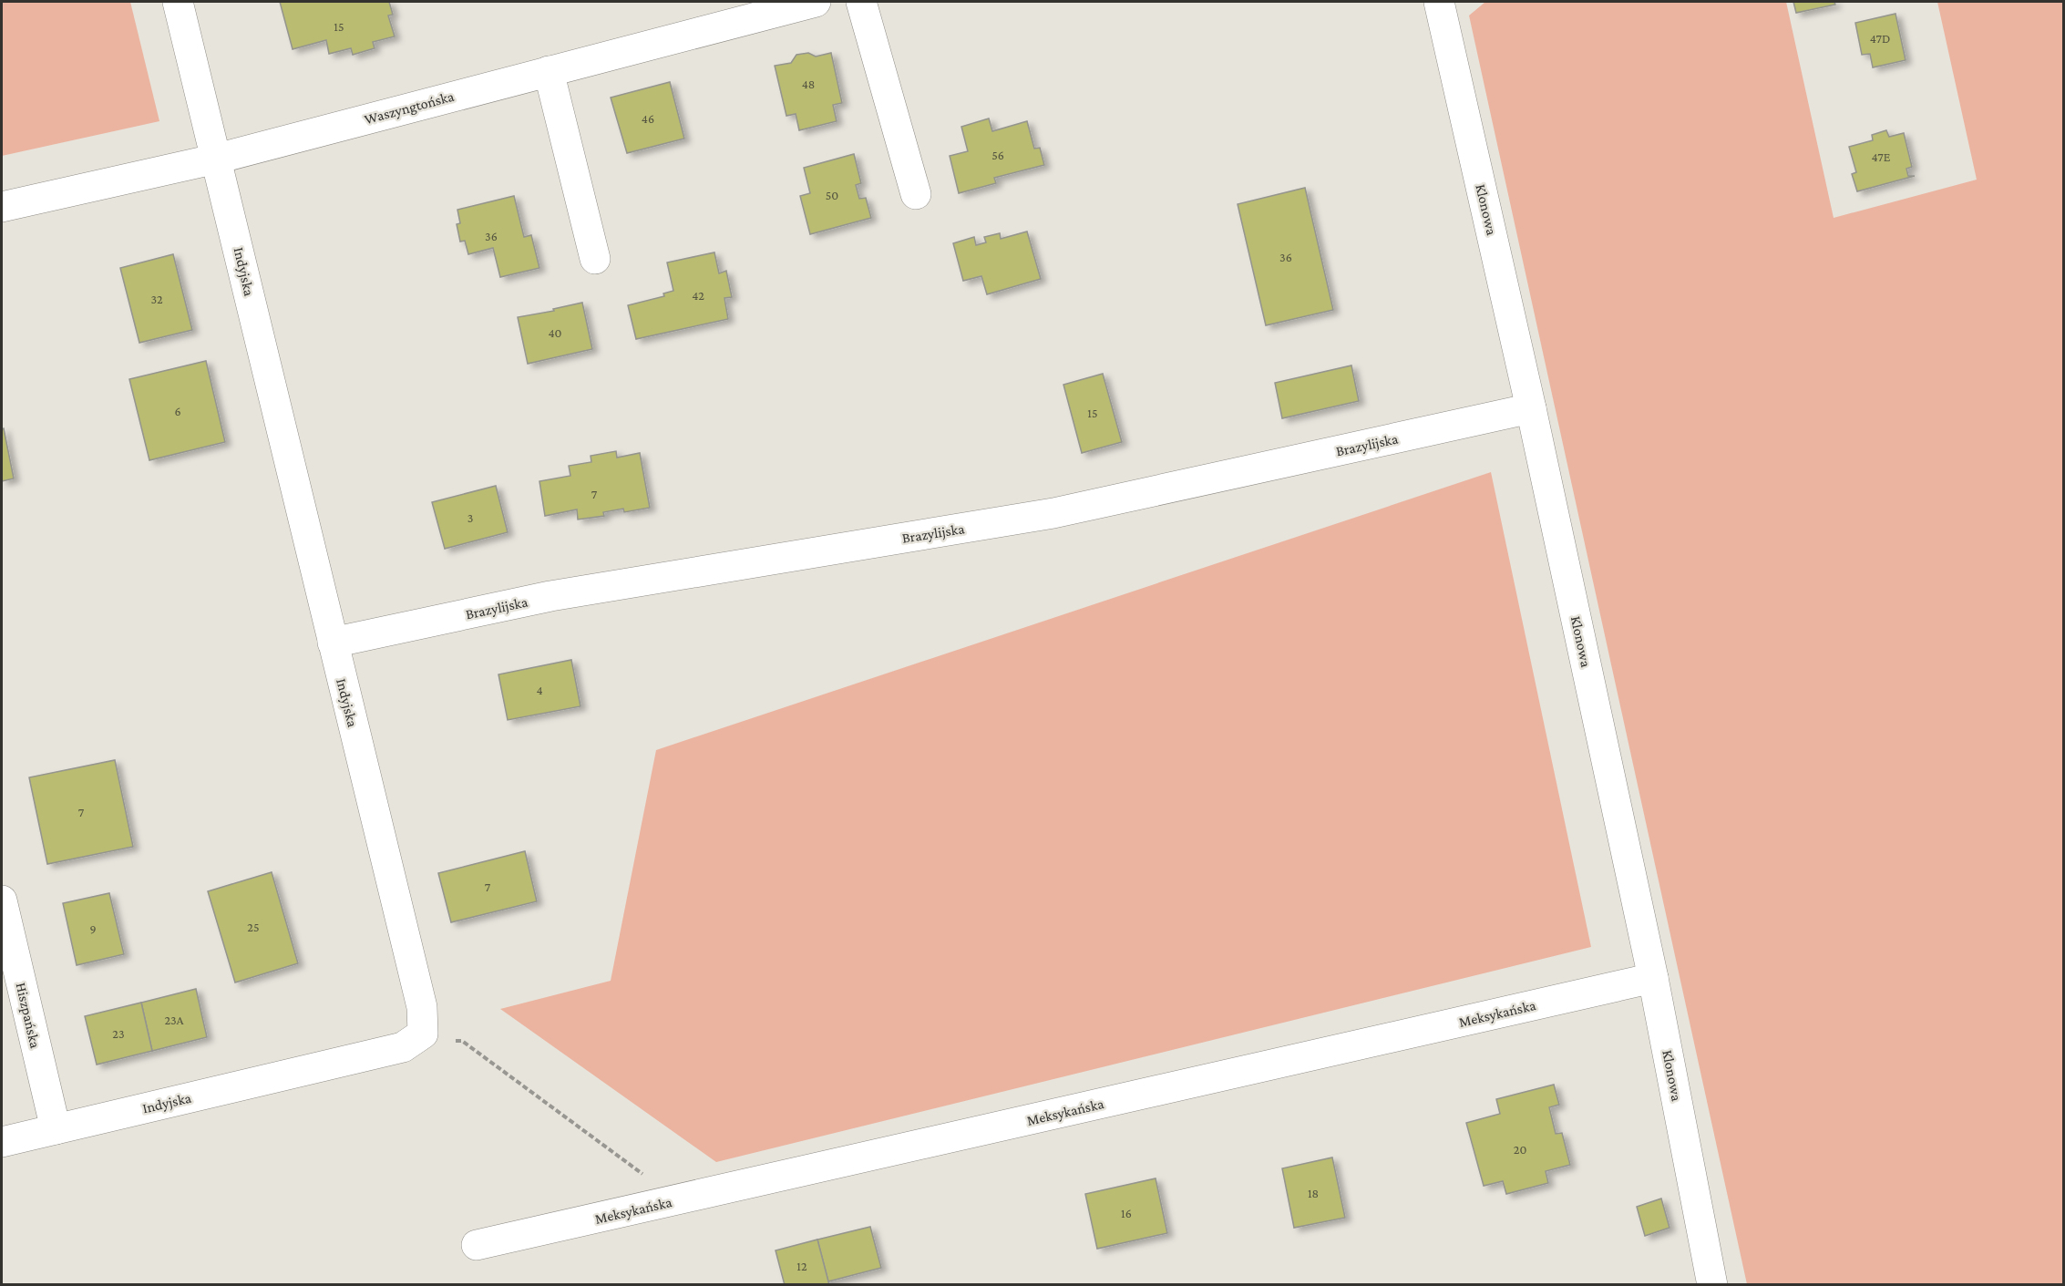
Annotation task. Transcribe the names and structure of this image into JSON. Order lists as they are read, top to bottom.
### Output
{
  "streets": {
    "street": [
      "Waszyngtońska",
      "Klonowa",
      "Indyjska",
      "Brazylijska",
      "Meksykańska",
      "Hiszpańska"
    ]
  },
  "crossings": [
    ["Waszyngtońska", "Indyjska"],
    ["Klonowa", "Brazylijska"],
    ["Klonowa", "Meksykańska"],
    ["Indyjska", "Brazylijska"],
    ["Indyjska", "Hiszpańska"]
  ],
  "house_numbers": [
    "15",
    "47D",
    "48",
    "46",
    "56",
    "47E",
    "50",
    "36",
    "36",
    "42",
    "32",
    "40",
    "6",
    "15",
    "7",
    "3",
    "4",
    "7",
    "7",
    "25",
    "9",
    "23A",
    "23",
    "20",
    "18",
    "16",
    "12"
  ]
}
